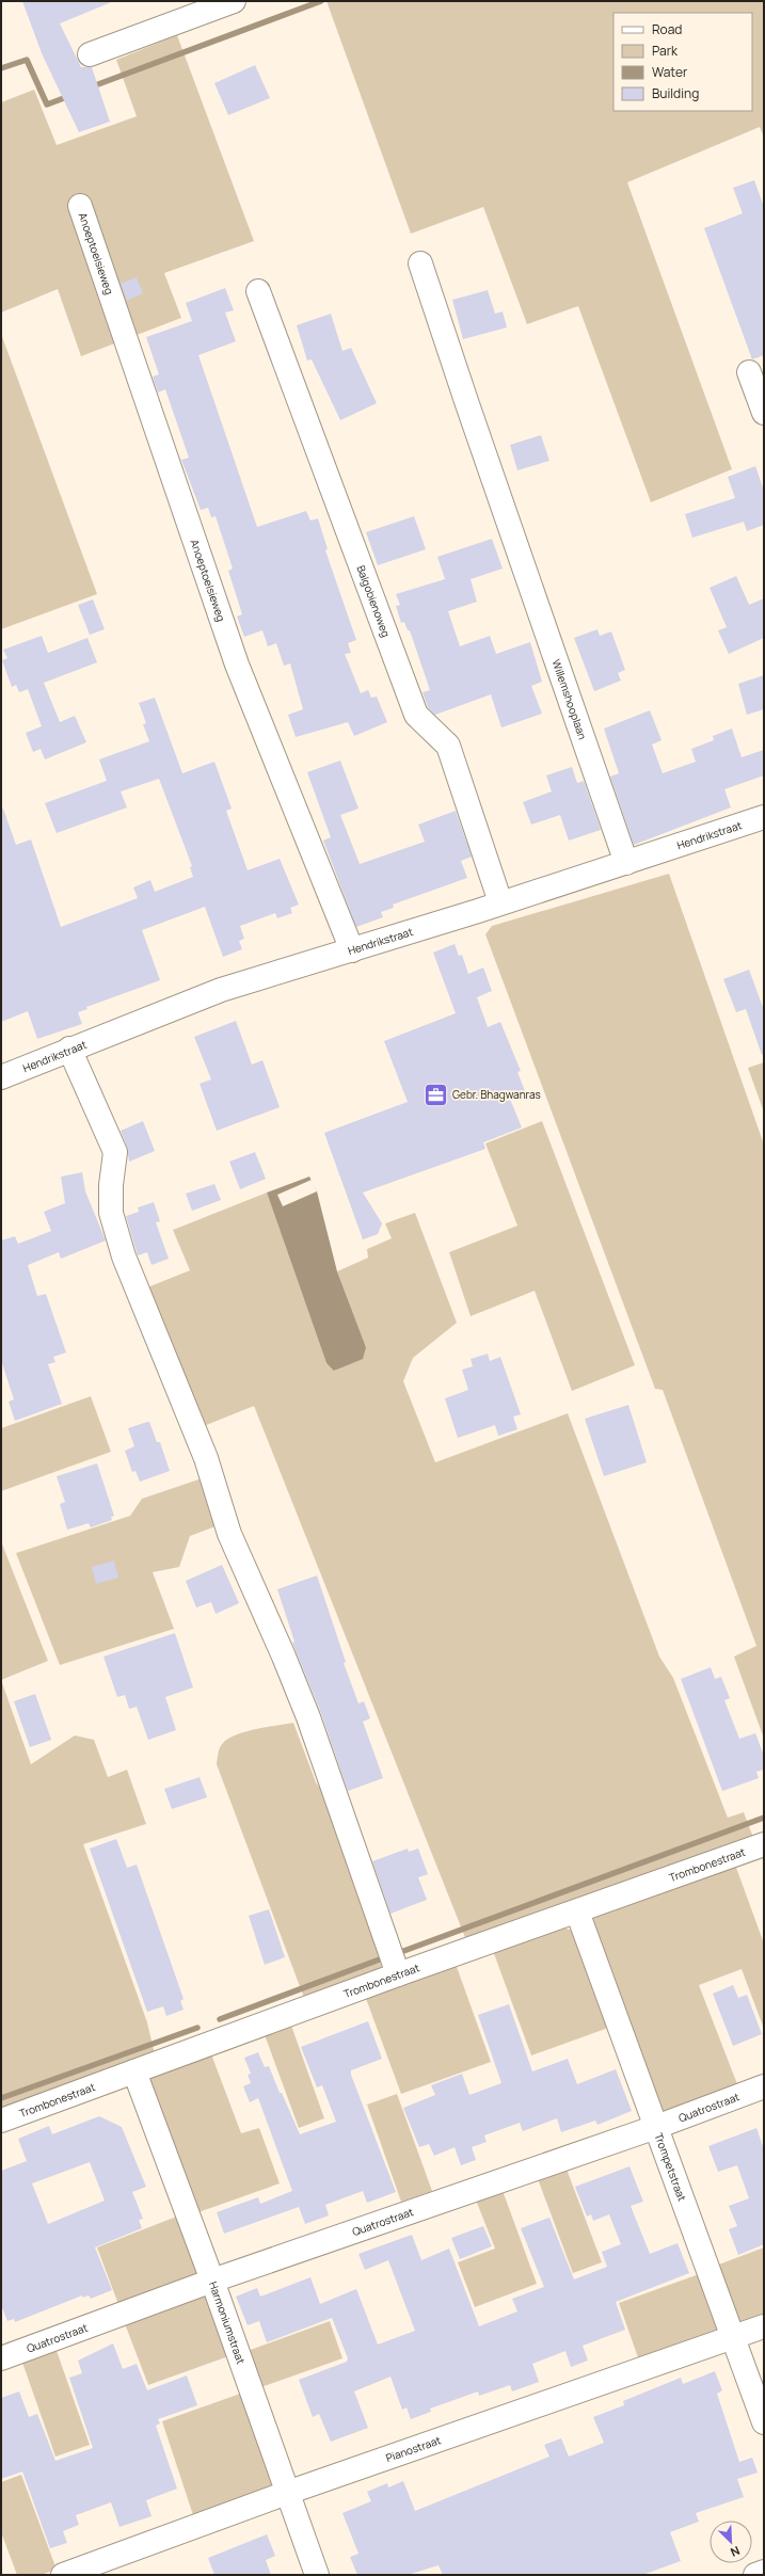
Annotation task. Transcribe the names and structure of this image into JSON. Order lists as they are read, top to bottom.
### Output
{
  "streets": {
    "street": [
      "Anoeptoelsieweg",
      "Balgobienoweg",
      "Willemshooplaan",
      "Hendrikstraat",
      "Trombonestraat",
      "Quatrostraat",
      "Trompetstraat",
      "Harmoniumstraat",
      "Pianostraat"
    ]
  },
  "crossings": [
    ["Anoeptoelsieweg", "Hendrikstraat"],
    ["Balgobienoweg", "Hendrikstraat"],
    ["Willemshooplaan", "Hendrikstraat"],
    ["Trombonestraat", "Trompetstraat"],
    ["Trombonestraat", "Harmoniumstraat"],
    ["Quatrostraat", "Trompetstraat"],
    ["Quatrostraat", "Harmoniumstraat"],
    ["Trompetstraat", "Pianostraat"],
    ["Harmoniumstraat", "Pianostraat"]
  ],
  "places": {
    "office": ["Gebr. Bhagwanras"]
  },
  "legend": [
    "Road",
    "Park",
    "Water",
    "Building"
  ],
  "north": "bottom right"
}
